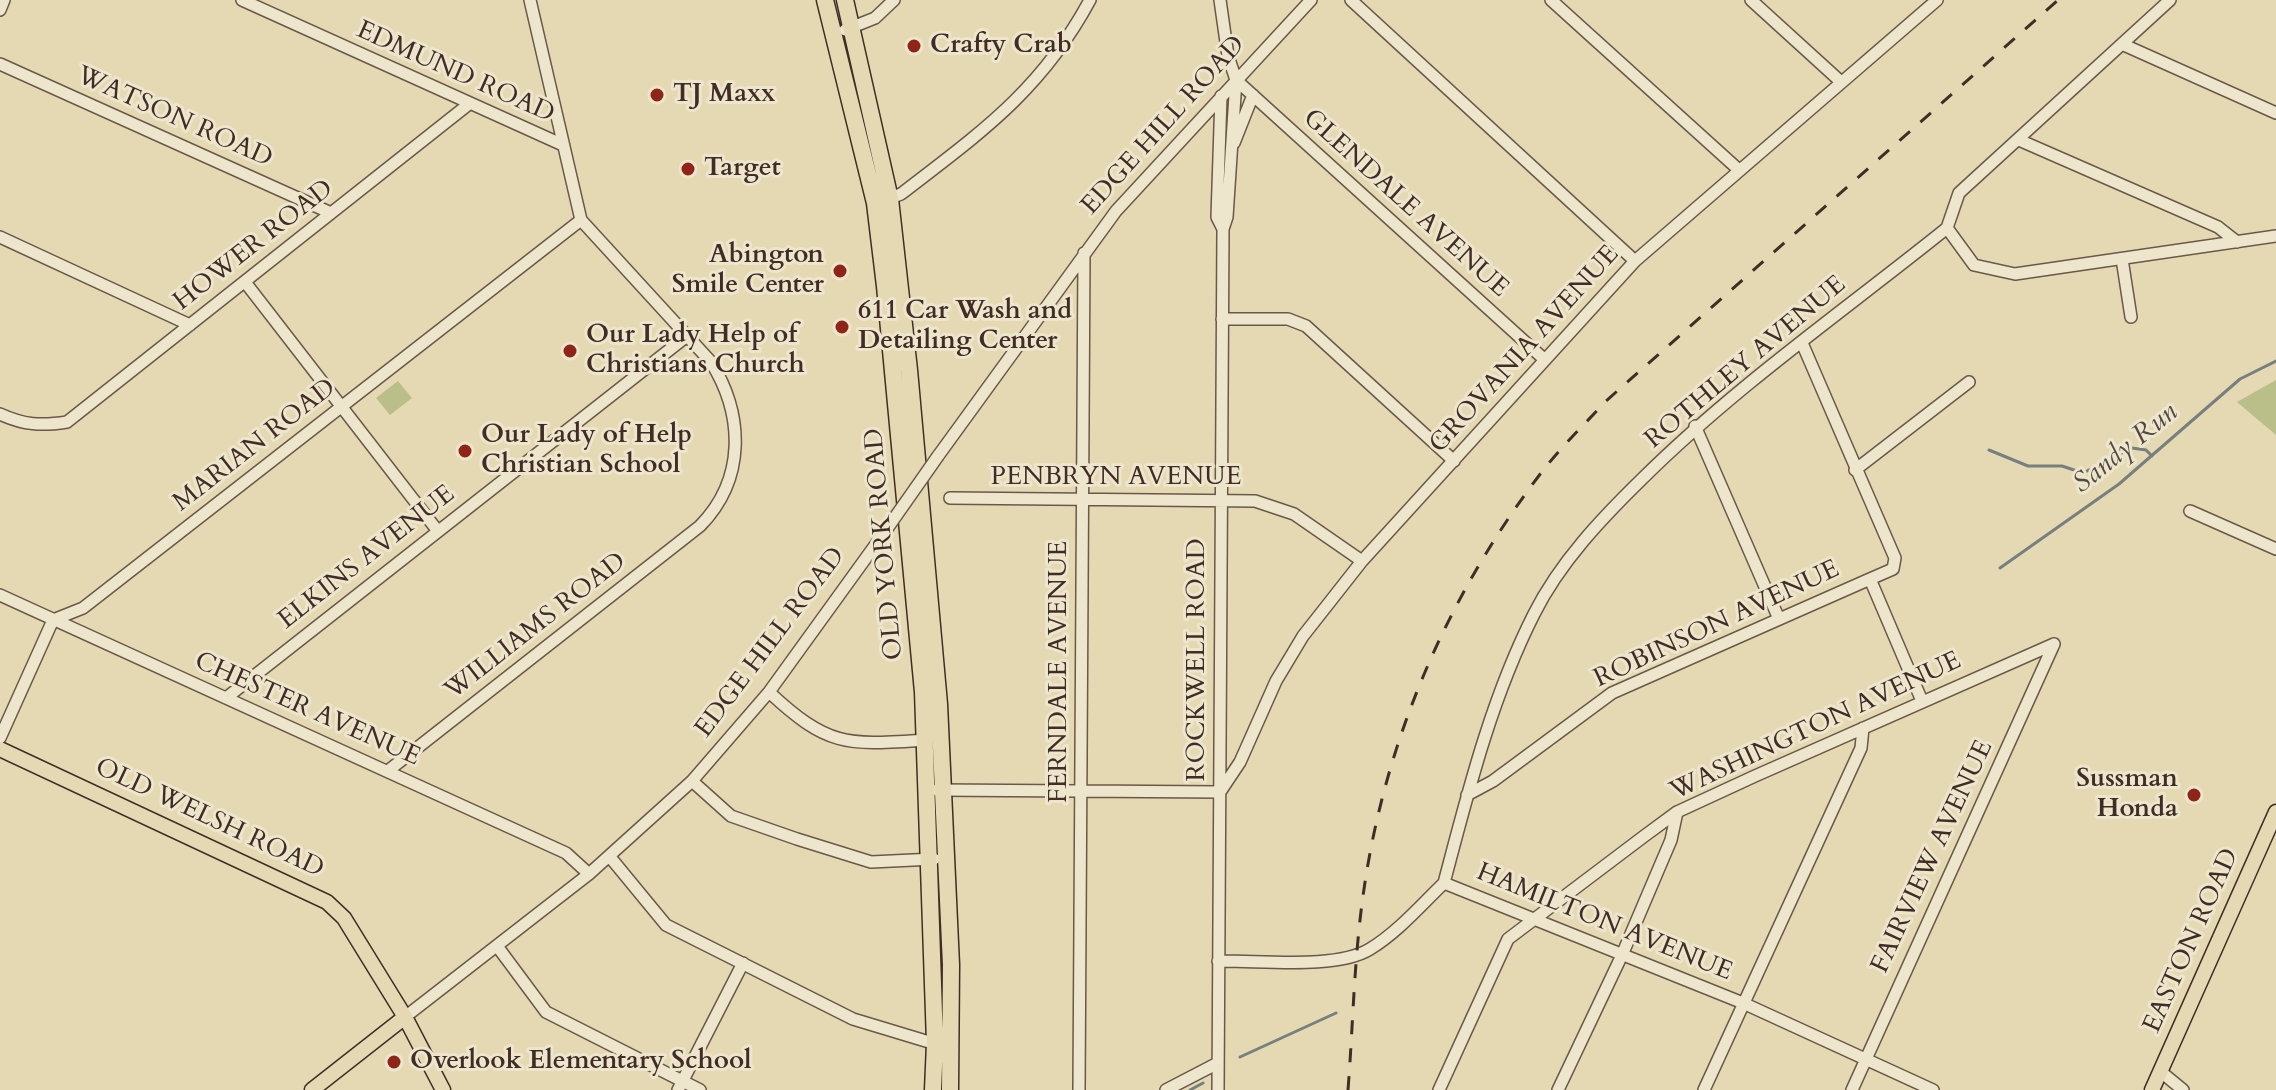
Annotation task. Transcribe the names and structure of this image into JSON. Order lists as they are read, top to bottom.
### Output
{
  "streets": {
    "highway": ["OLD YORK ROAD"],
    "main road": ["EDGE HILL ROAD", "OLD WELSH ROAD", "EASTON ROAD"],
    "street": [
      "EDMUND ROAD",
      "WATSON ROAD",
      "GLENDALE AVENUE",
      "HOWER ROAD",
      "GROVANIA AVENUE",
      "ROTHLEY AVENUE",
      "MARIAN ROAD",
      "PENBRYN AVENUE",
      "ELKINS AVENUE",
      "ROBINSON AVENUE",
      "WILLIAMS ROAD",
      "ROCKWELL ROAD",
      "FERNDALE AVENUE",
      "CHESTER AVENUE",
      "WASHINGTON AVENUE",
      "FAIRVIEW AVENUE",
      "HAMILTON AVENUE"
    ]
  },
  "crossings": [
    ["EDMUND ROAD", "HOWER ROAD"],
    ["WATSON ROAD", "HOWER ROAD"],
    ["EDGE HILL ROAD", "GLENDALE AVENUE"],
    ["EDGE HILL ROAD", "ROCKWELL ROAD"],
    ["EDGE HILL ROAD", "FERNDALE AVENUE"],
    ["EDGE HILL ROAD", "CHESTER AVENUE"],
    ["EDGE HILL ROAD", "OLD WELSH ROAD"],
    ["GLENDALE AVENUE", "GROVANIA AVENUE"],
    ["GLENDALE AVENUE", "ROCKWELL ROAD"],
    ["GROVANIA AVENUE", "PENBRYN AVENUE"],
    ["GROVANIA AVENUE", "ROCKWELL ROAD"],
    ["ROTHLEY AVENUE", "ROBINSON AVENUE"],
    ["ROTHLEY AVENUE", "HAMILTON AVENUE"],
    ["MARIAN ROAD", "CHESTER AVENUE"],
    ["PENBRYN AVENUE", "ROCKWELL ROAD"],
    ["PENBRYN AVENUE", "FERNDALE AVENUE"],
    ["ELKINS AVENUE", "WILLIAMS ROAD"],
    ["ELKINS AVENUE", "CHESTER AVENUE"],
    ["WILLIAMS ROAD", "CHESTER AVENUE"],
    ["ROCKWELL ROAD", "HAMILTON AVENUE"],
    ["WASHINGTON AVENUE", "FAIRVIEW AVENUE"],
    ["WASHINGTON AVENUE", "HAMILTON AVENUE"],
    ["FAIRVIEW AVENUE", "HAMILTON AVENUE"]
  ],
  "water": ["Sandy Run"],
  "places": [
    "Crafty Crab",
    "TJ Maxx",
    "Target",
    "Abington Smile Center",
    "611 Car Wash and Detailing Center",
    "Our Lady Help of Christians Church",
    "Our Lady of Help Christian School",
    "Sussman Honda",
    "Overlook Elementary School"
  ]
}
